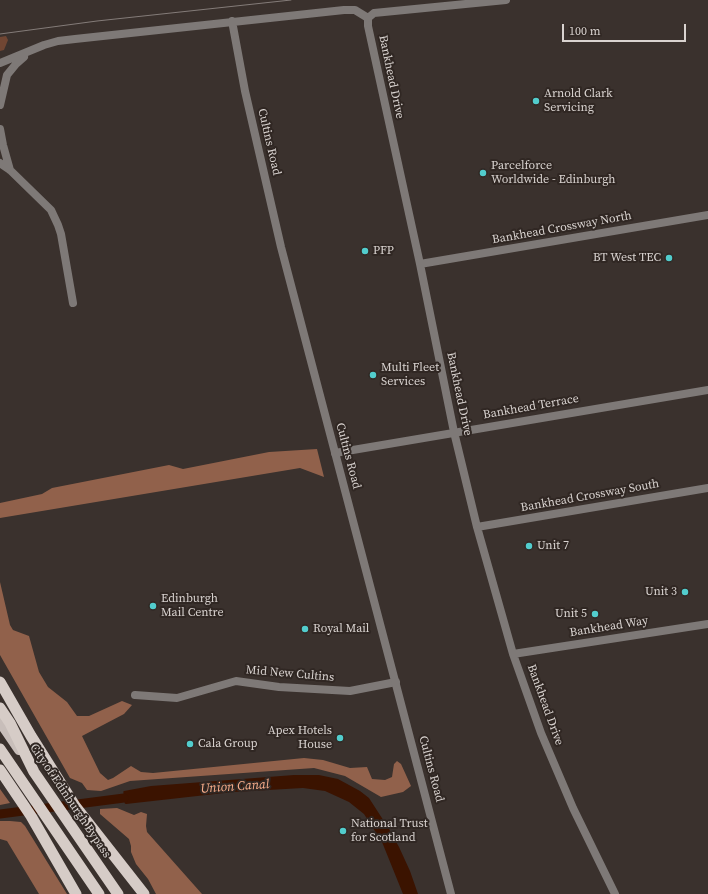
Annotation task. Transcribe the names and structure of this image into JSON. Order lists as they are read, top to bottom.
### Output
{
  "streets": {
    "highway": ["City of Edinburgh Bypass"],
    "street": [
      "Bankhead Drive",
      "Cultins Road",
      "Bankhead Crossway North",
      "Bankhead Terrace",
      "Bankhead Crossway South",
      "Bankhead Way",
      "Mid New Cultins"
    ]
  },
  "crossings": [
    ["Bankhead Drive", "Bankhead Crossway North"],
    ["Bankhead Drive", "Bankhead Terrace"],
    ["Bankhead Drive", "Bankhead Crossway South"],
    ["Bankhead Drive", "Bankhead Way"],
    ["Cultins Road", "Bankhead Terrace"],
    ["Cultins Road", "Mid New Cultins"]
  ],
  "water": ["Union Canal"],
  "places": [
    "Arnold Clark Servicing",
    "Parcelforce Worldwide - Edinburgh",
    "PFP",
    "BT West TEC",
    "Multi Fleet Services",
    "Unit 7",
    "Unit 3",
    "Edinburgh Mail Centre",
    "Unit 5",
    "Royal Mail",
    "Apex Hotels House",
    "Cala Group",
    "National Trust for Scotland"
  ],
  "scale_bar": "100 m"
}
